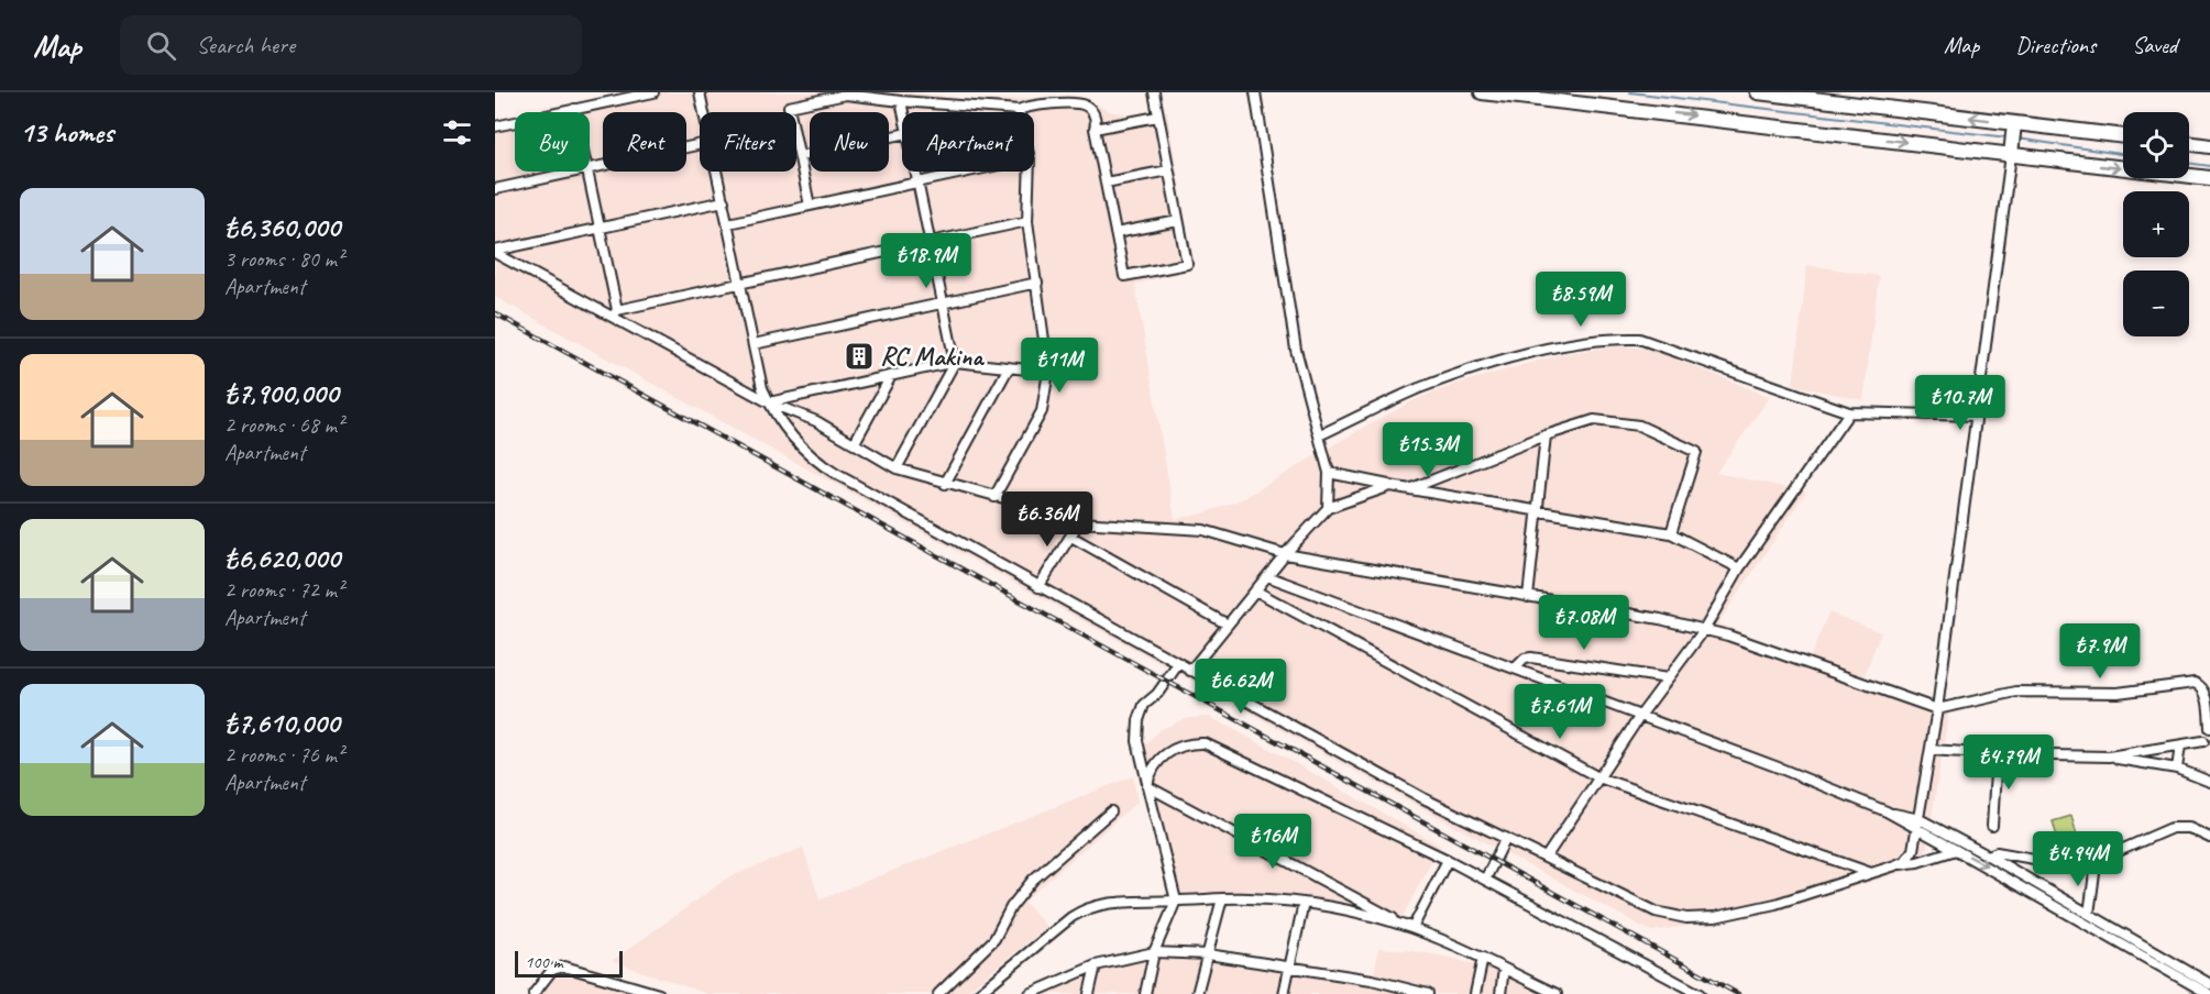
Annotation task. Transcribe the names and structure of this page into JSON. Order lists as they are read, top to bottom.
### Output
{
  "places": {
    "building": ["RC Makina"]
  },
  "scale_bar": "100 m",
  "page": {
    "header": "Map",
    "search": "Search here",
    "nav": ["Map", "Directions", "Saved"],
    "heading": "13 homes",
    "map_buttons": ["+", "−"],
    "chip": [
      "Buy",
      "Rent",
      "Filters",
      "New",
      "Apartment"
    ],
    "list": [
      {
        "name": "₺6,360,000",
        "note": "3 rooms · 80 m² · Apartment"
      },
      {
        "name": "₺7,900,000",
        "note": "2 rooms · 68 m² · Apartment"
      },
      {
        "name": "₺6,620,000",
        "note": "2 rooms · 72 m² · Apartment"
      },
      {
        "name": "₺7,610,000",
        "note": "2 rooms · 76 m² · Apartment"
      }
    ],
    "price": [
      "₺18.9M",
      "₺8.59M",
      "₺11M",
      "₺10.7M",
      "₺15.3M",
      "₺6.36M",
      "₺7.08M",
      "₺7.9M",
      "₺6.62M",
      "₺7.61M",
      "₺4.79M",
      "₺16M",
      "₺4.94M"
    ],
    "scale": "100 m"
  }
}
